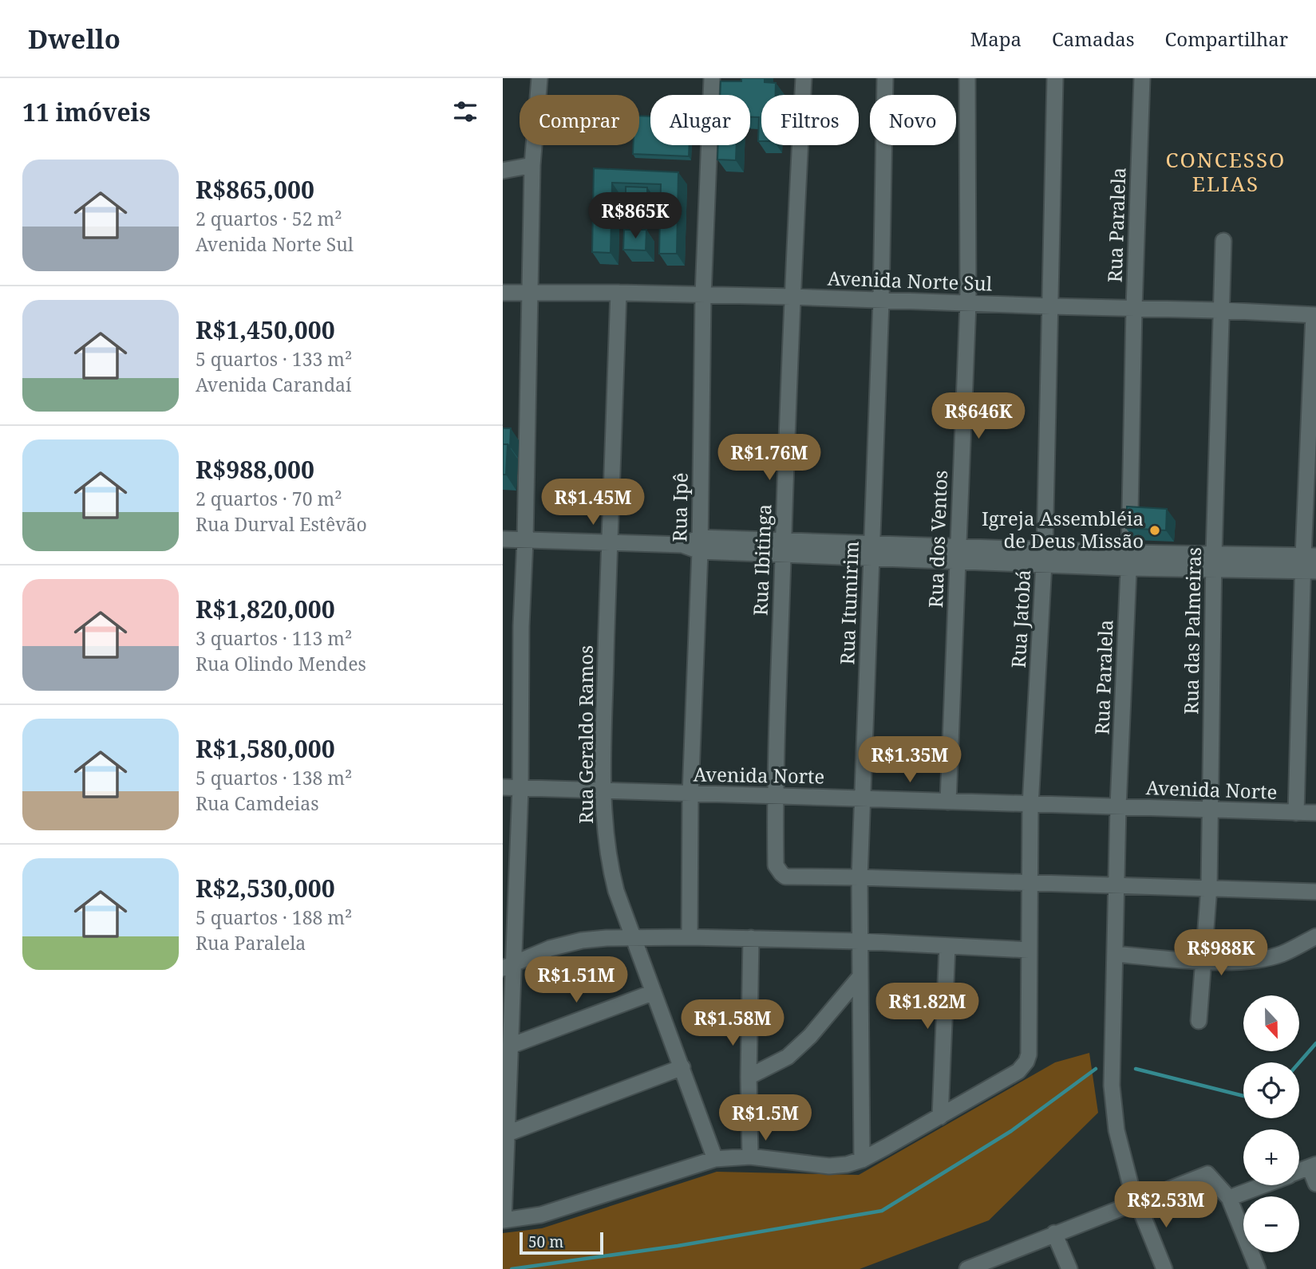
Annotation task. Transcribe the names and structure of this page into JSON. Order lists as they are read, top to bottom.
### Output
{
  "streets": {
    "street": [
      "Rua Paralela",
      "Avenida Norte Sul",
      "Rua Ipê",
      "Rua dos Ventos",
      "Rua Ibitinga",
      "Rua Itumirim",
      "Rua Jatobá",
      "Rua das Palmeiras",
      "Rua Geraldo Ramos",
      "Avenida Norte"
    ]
  },
  "crossings": [
    ["Rua Paralela", "Avenida Norte Sul"],
    ["Rua Paralela", "Avenida Norte"],
    ["Avenida Norte Sul", "Rua Ipê"],
    ["Avenida Norte Sul", "Rua dos Ventos"],
    ["Avenida Norte Sul", "Rua Ibitinga"],
    ["Avenida Norte Sul", "Rua Itumirim"],
    ["Avenida Norte Sul", "Rua Jatobá"],
    ["Avenida Norte Sul", "Rua das Palmeiras"],
    ["Avenida Norte Sul", "Rua Geraldo Ramos"],
    ["Rua Ipê", "Avenida Norte"],
    ["Rua dos Ventos", "Avenida Norte"],
    ["Rua Ibitinga", "Rua Itumirim"],
    ["Rua Ibitinga", "Avenida Norte"],
    ["Rua Itumirim", "Avenida Norte"],
    ["Rua Jatobá", "Avenida Norte"],
    ["Rua das Palmeiras", "Avenida Norte"],
    ["Rua Geraldo Ramos", "Avenida Norte"]
  ],
  "districts": ["CONCESSO ELIAS"],
  "places": ["Igreja Assembléia de Deus Missão"],
  "scale_bar": "50 m",
  "north": "bottom",
  "page": {
    "header": "Dwello",
    "nav": ["Mapa", "Camadas", "Compartilhar"],
    "heading": "11 imóveis",
    "chip": [
      "Comprar",
      "Alugar",
      "Filtros",
      "Novo"
    ],
    "list": [
      {
        "name": "R$865,000",
        "note": "2 quartos · 52 m² · Avenida Norte Sul"
      },
      {
        "name": "R$1,450,000",
        "note": "5 quartos · 133 m² · Avenida Carandaí"
      },
      {
        "name": "R$988,000",
        "note": "2 quartos · 70 m² · Rua Durval Estêvão"
      },
      {
        "name": "R$1,820,000",
        "note": "3 quartos · 113 m² · Rua Olindo Mendes"
      },
      {
        "name": "R$1,580,000",
        "note": "5 quartos · 138 m² · Rua Camdeias"
      },
      {
        "name": "R$2,530,000",
        "note": "5 quartos · 188 m² · Rua Paralela"
      }
    ],
    "price": [
      "R$865K",
      "R$646K",
      "R$1.76M",
      "R$1.45M",
      "R$1.35M",
      "R$988K",
      "R$1.51M",
      "R$1.82M",
      "R$1.58M",
      "R$1.5M",
      "R$2.53M"
    ],
    "map_buttons": ["+", "−"],
    "scale": "50 m"
  }
}
